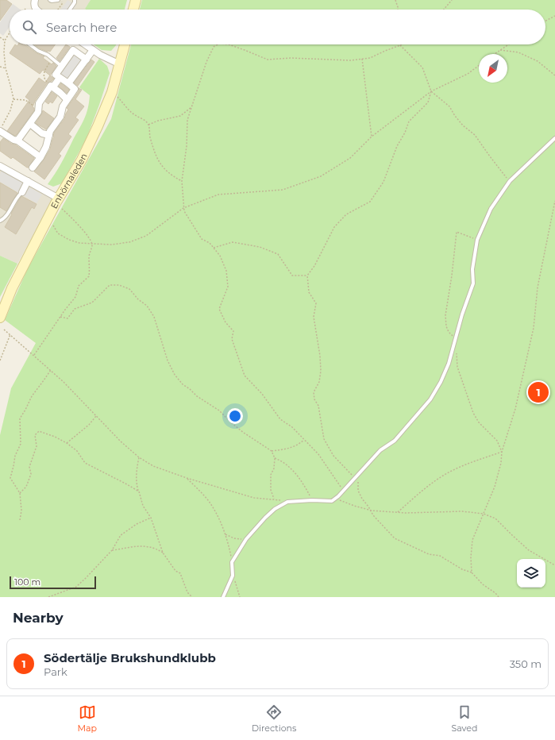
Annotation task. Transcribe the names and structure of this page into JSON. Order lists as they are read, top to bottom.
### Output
{
  "streets": {
    "street": ["Enhörnaleden"]
  },
  "scale_bar": "100 m",
  "north": "bottom left",
  "page": {
    "search": "Search here",
    "pins": "1",
    "scale": "100 m",
    "heading": "Nearby",
    "list": [
      {
        "mark": "1",
        "name": "Södertälje Brukshundklubb",
        "note": "Park",
        "value": "350 m"
      }
    ],
    "nav": ["Map", "Directions", "Saved"]
  }
}
